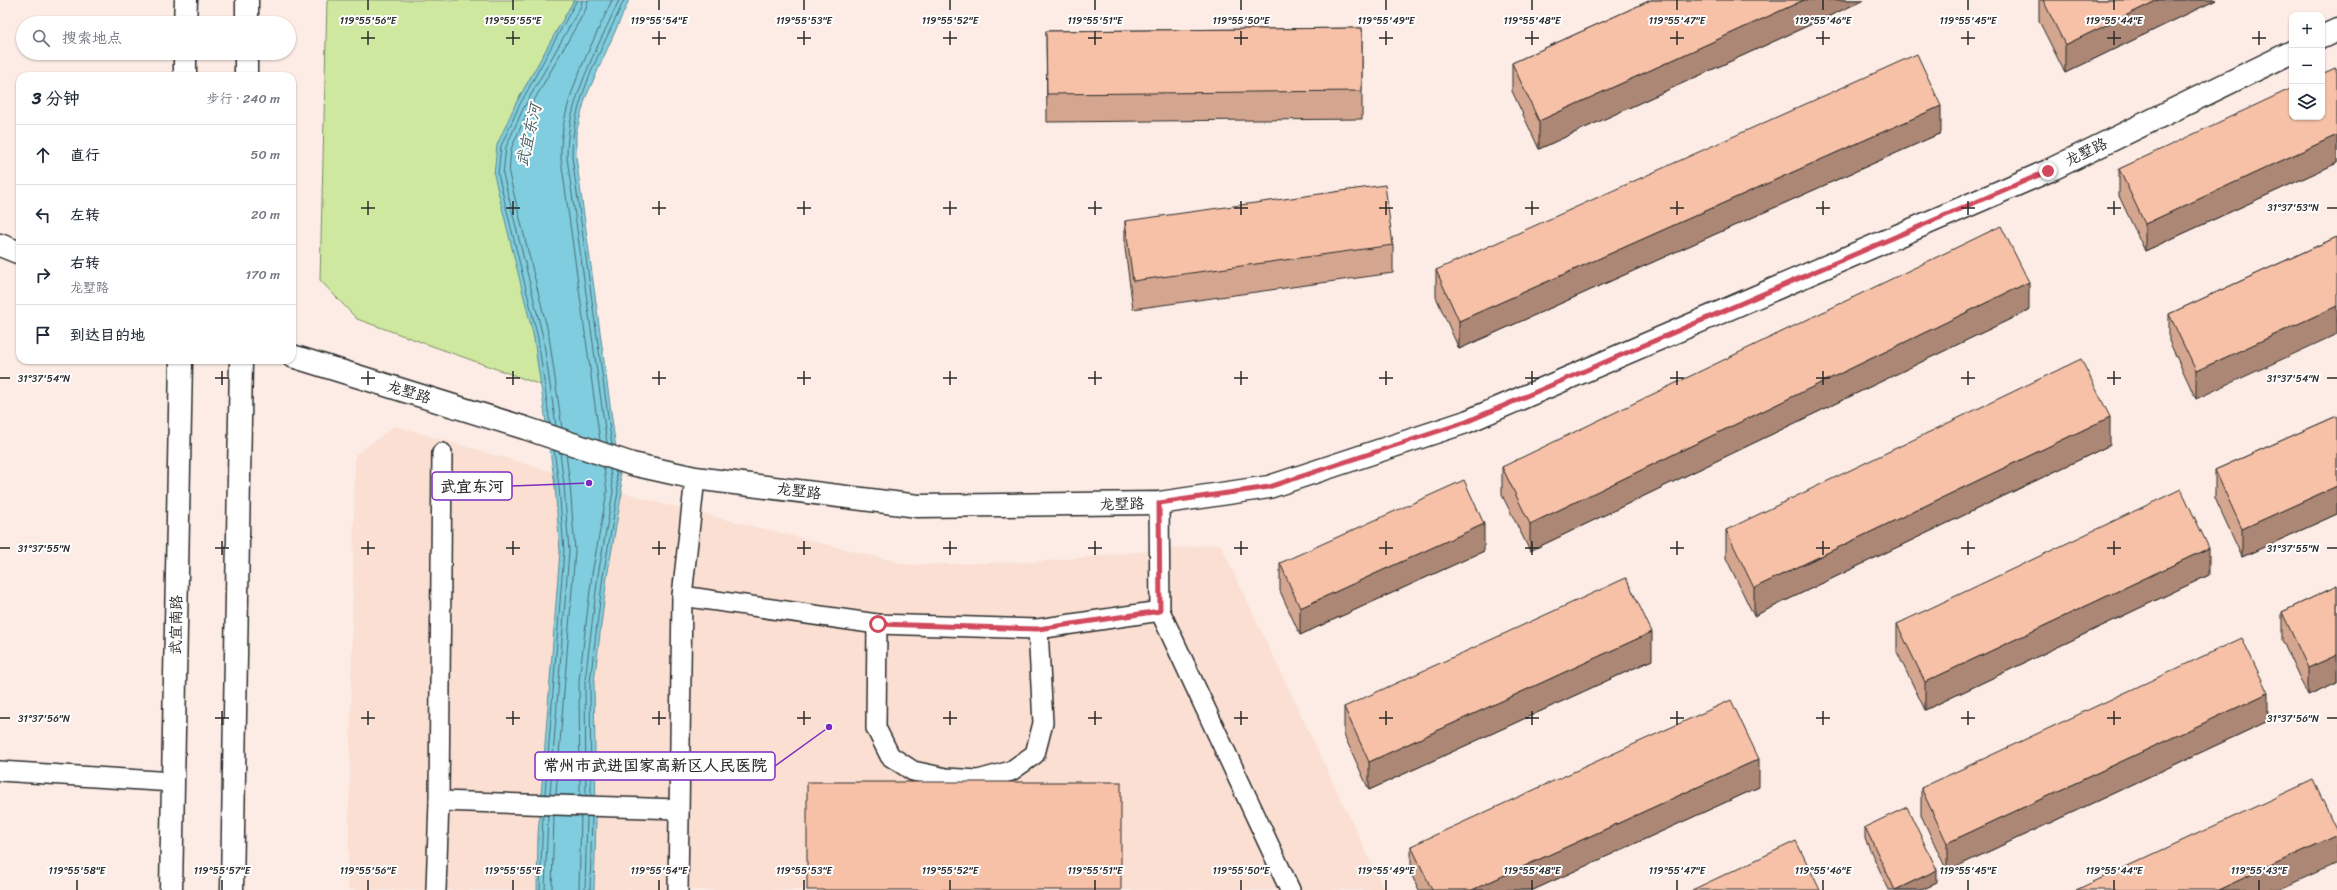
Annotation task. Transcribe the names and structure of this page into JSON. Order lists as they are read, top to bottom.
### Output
{
  "streets": {
    "street": ["龙墅路", "武宜南路"]
  },
  "water": ["武宜东河"],
  "places": ["武宜东河", "常州市武进国家高新区人民医院"],
  "page": {
    "map_buttons": ["+", "−"],
    "search": "搜索地点",
    "heading": ["3 分钟", "步行 · 240 m"],
    "list": [
      ["直行", "50 m"],
      ["左转", "20 m"],
      ["右转", "龙墅路", "170 m"],
      "到达目的地"
    ]
  },
  "coordinates": [
    "119°55'56\"E",
    "119°55'55\"E",
    "119°55'54\"E",
    "119°55'53\"E",
    "119°55'52\"E",
    "119°55'51\"E",
    "119°55'50\"E",
    "119°55'49\"E",
    "119°55'48\"E",
    "119°55'47\"E",
    "119°55'46\"E",
    "119°55'45\"E",
    "119°55'44\"E",
    "31°37'53\"N",
    "31°37'54\"N",
    "31°37'55\"N",
    "31°37'56\"N",
    "119°55'58\"E",
    "119°55'57\"E",
    "119°55'43\"E"
  ]
}
